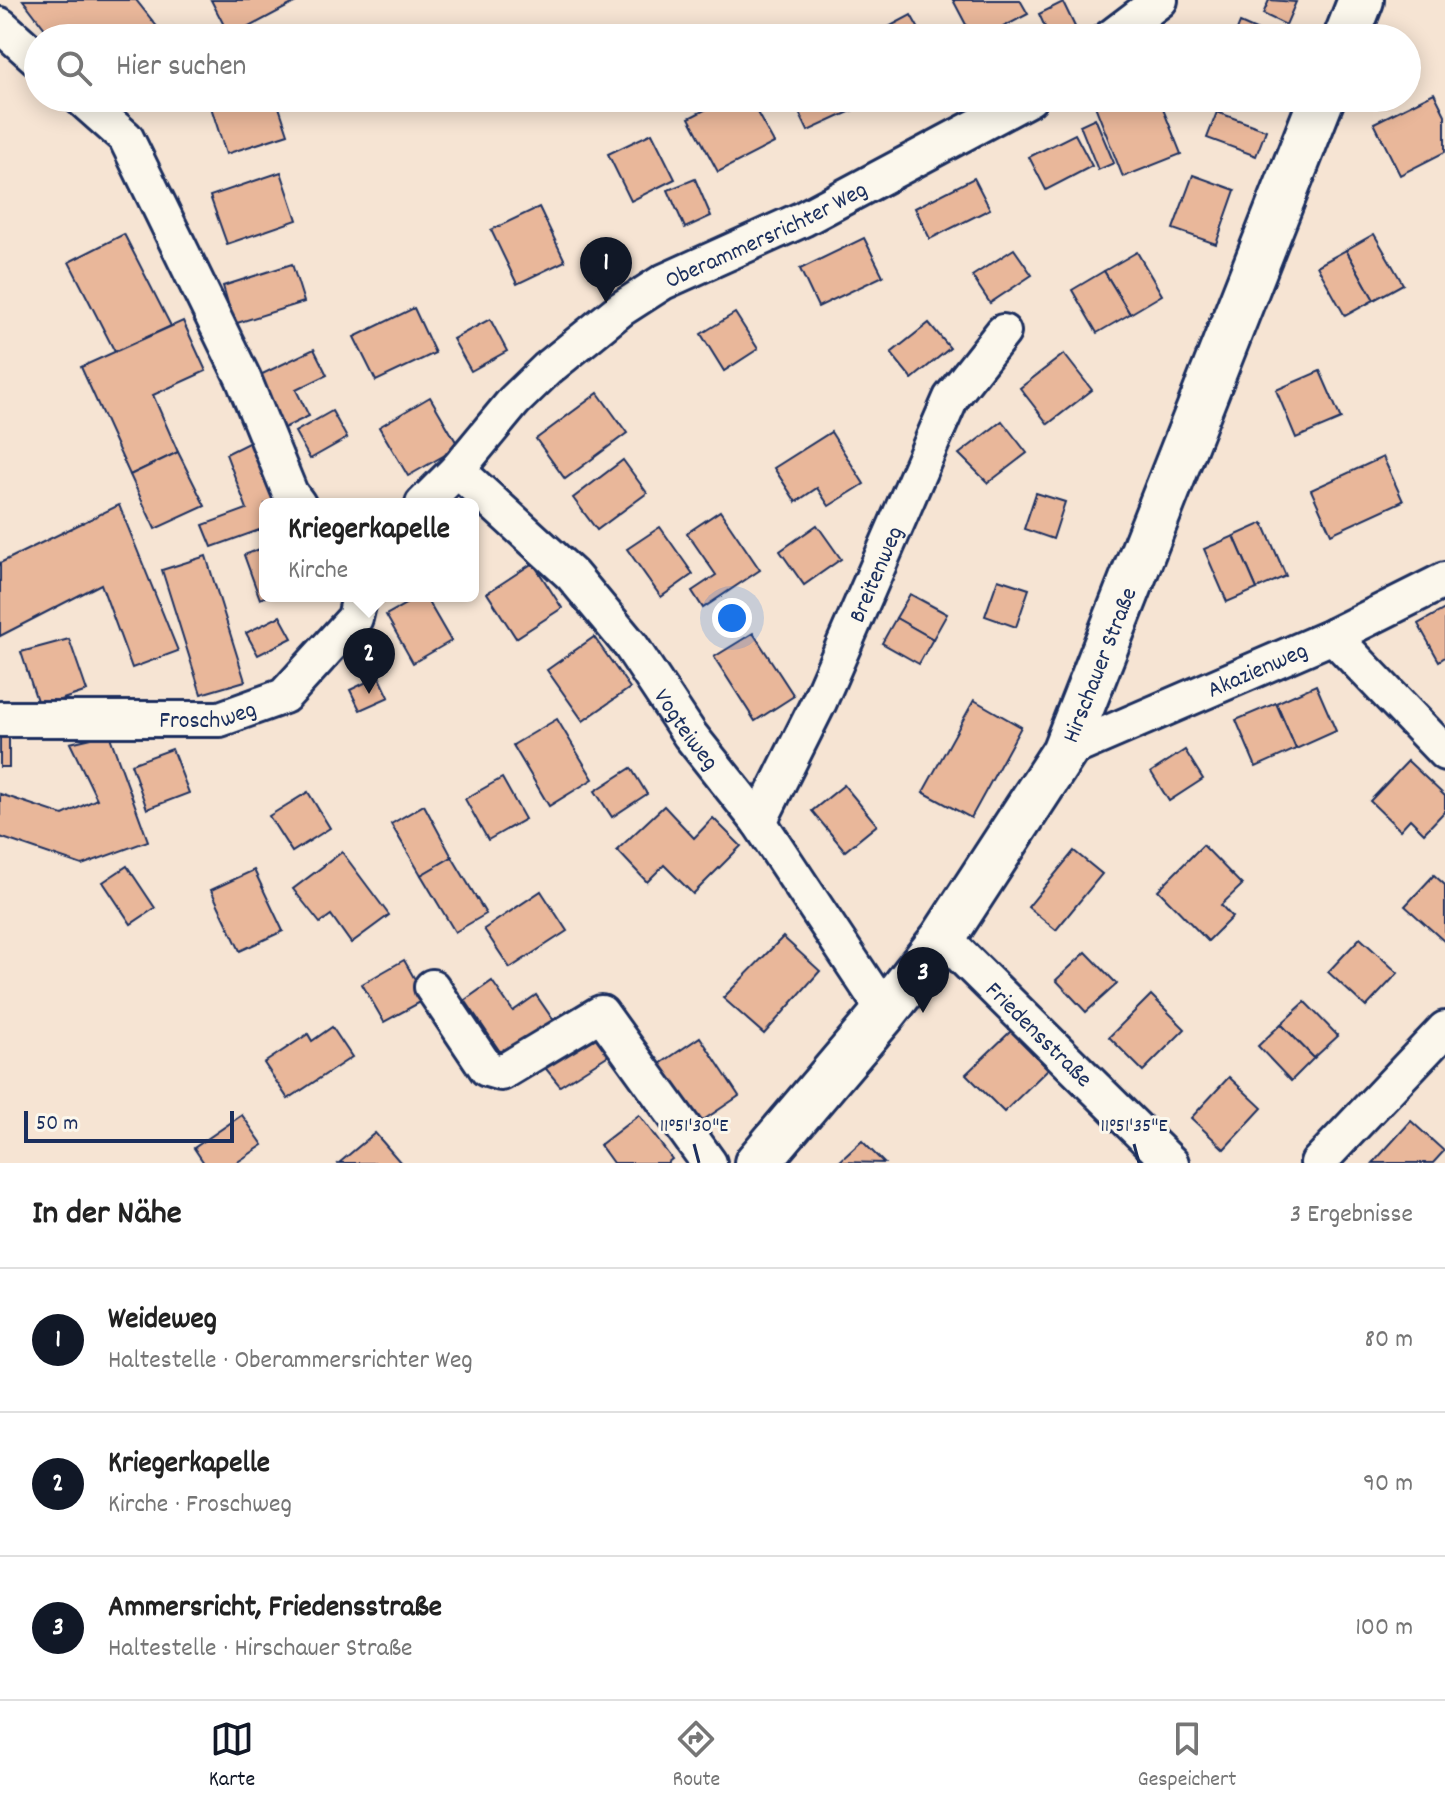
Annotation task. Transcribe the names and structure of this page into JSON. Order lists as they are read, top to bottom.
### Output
{
  "streets": {
    "street": [
      "Oberammersrichter Weg",
      "Breitenweg",
      "Hirschauer Straße",
      "Akazienweg",
      "Froschweg",
      "Vogteiweg",
      "Friedensstraße"
    ]
  },
  "crossings": [
    ["Oberammersrichter Weg", "Vogteiweg"],
    ["Breitenweg", "Vogteiweg"],
    ["Hirschauer Straße", "Akazienweg"],
    ["Hirschauer Straße", "Vogteiweg"],
    ["Hirschauer Straße", "Friedensstraße"]
  ],
  "scale_bar": "50 m",
  "page": {
    "search": "Hier suchen",
    "pins": ["1", "2", "3"],
    "popup": ["Kriegerkapelle", "Kirche"],
    "scale": "50 m",
    "heading": ["In der Nähe", "3 Ergebnisse"],
    "list": [
      {
        "mark": "1",
        "name": "Weideweg",
        "note": "Haltestelle · Oberammersrichter Weg",
        "value": "80 m"
      },
      {
        "mark": "2",
        "name": "Kriegerkapelle",
        "note": "Kirche · Froschweg",
        "value": "90 m"
      },
      {
        "mark": "3",
        "name": "Ammersricht, Friedensstraße",
        "note": "Haltestelle · Hirschauer Straße",
        "value": "100 m"
      }
    ],
    "nav": ["Karte", "Route", "Gespeichert"]
  },
  "coordinates": ["11°51'30\"E", "11°51'35\"E"]
}
